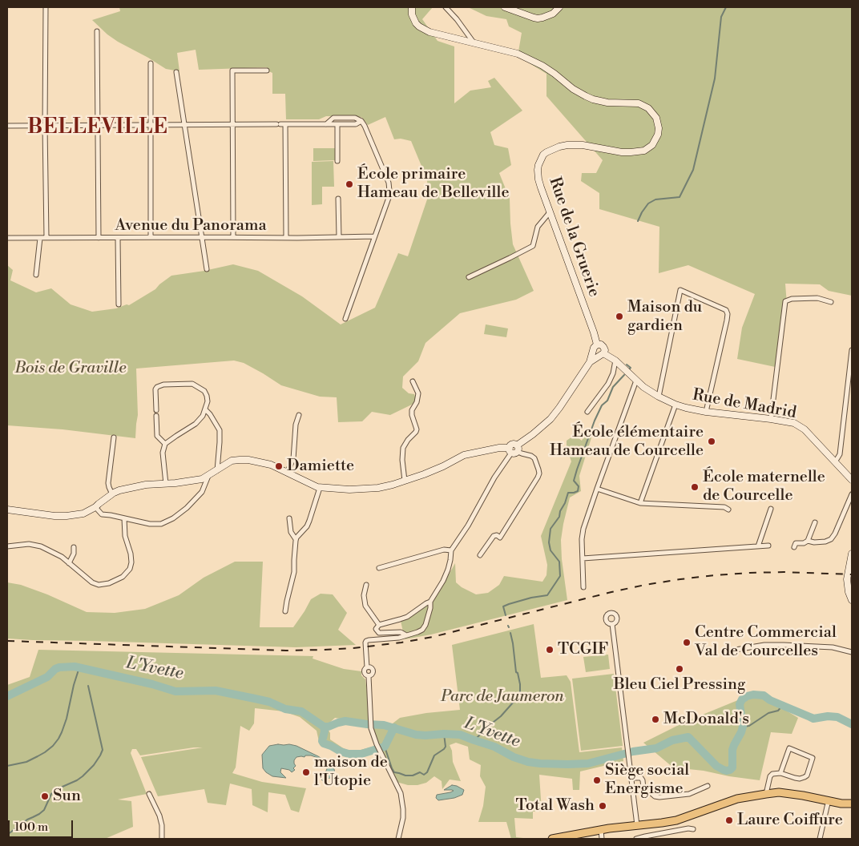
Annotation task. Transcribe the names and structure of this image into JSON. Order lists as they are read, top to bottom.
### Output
{
  "streets": {
    "street": ["Avenue du Panorama", "Rue de la Gruerie", "Rue de Madrid"]
  },
  "crossings": [
    ["Rue de la Gruerie", "Rue de Madrid"]
  ],
  "districts": ["BELLEVILLE"],
  "water": ["L'Yvette"],
  "parks": ["Bois de Graville", "Parc de Jaumeron"],
  "places": [
    "École primaire Hameau de Belleville",
    "Maison du gardien",
    "École élémentaire Hameau de Courcelle",
    "Damiette",
    "École maternelle de Courcelle",
    "Centre Commercial Val de Courcelles",
    "TCGIF",
    "Bleu Ciel Pressing",
    "McDonald's",
    "maison de l'Utopie",
    "Siège social Energisme",
    "Sun",
    "Total Wash",
    "Laure Coiffure"
  ],
  "scale_bar": "100 m"
}
